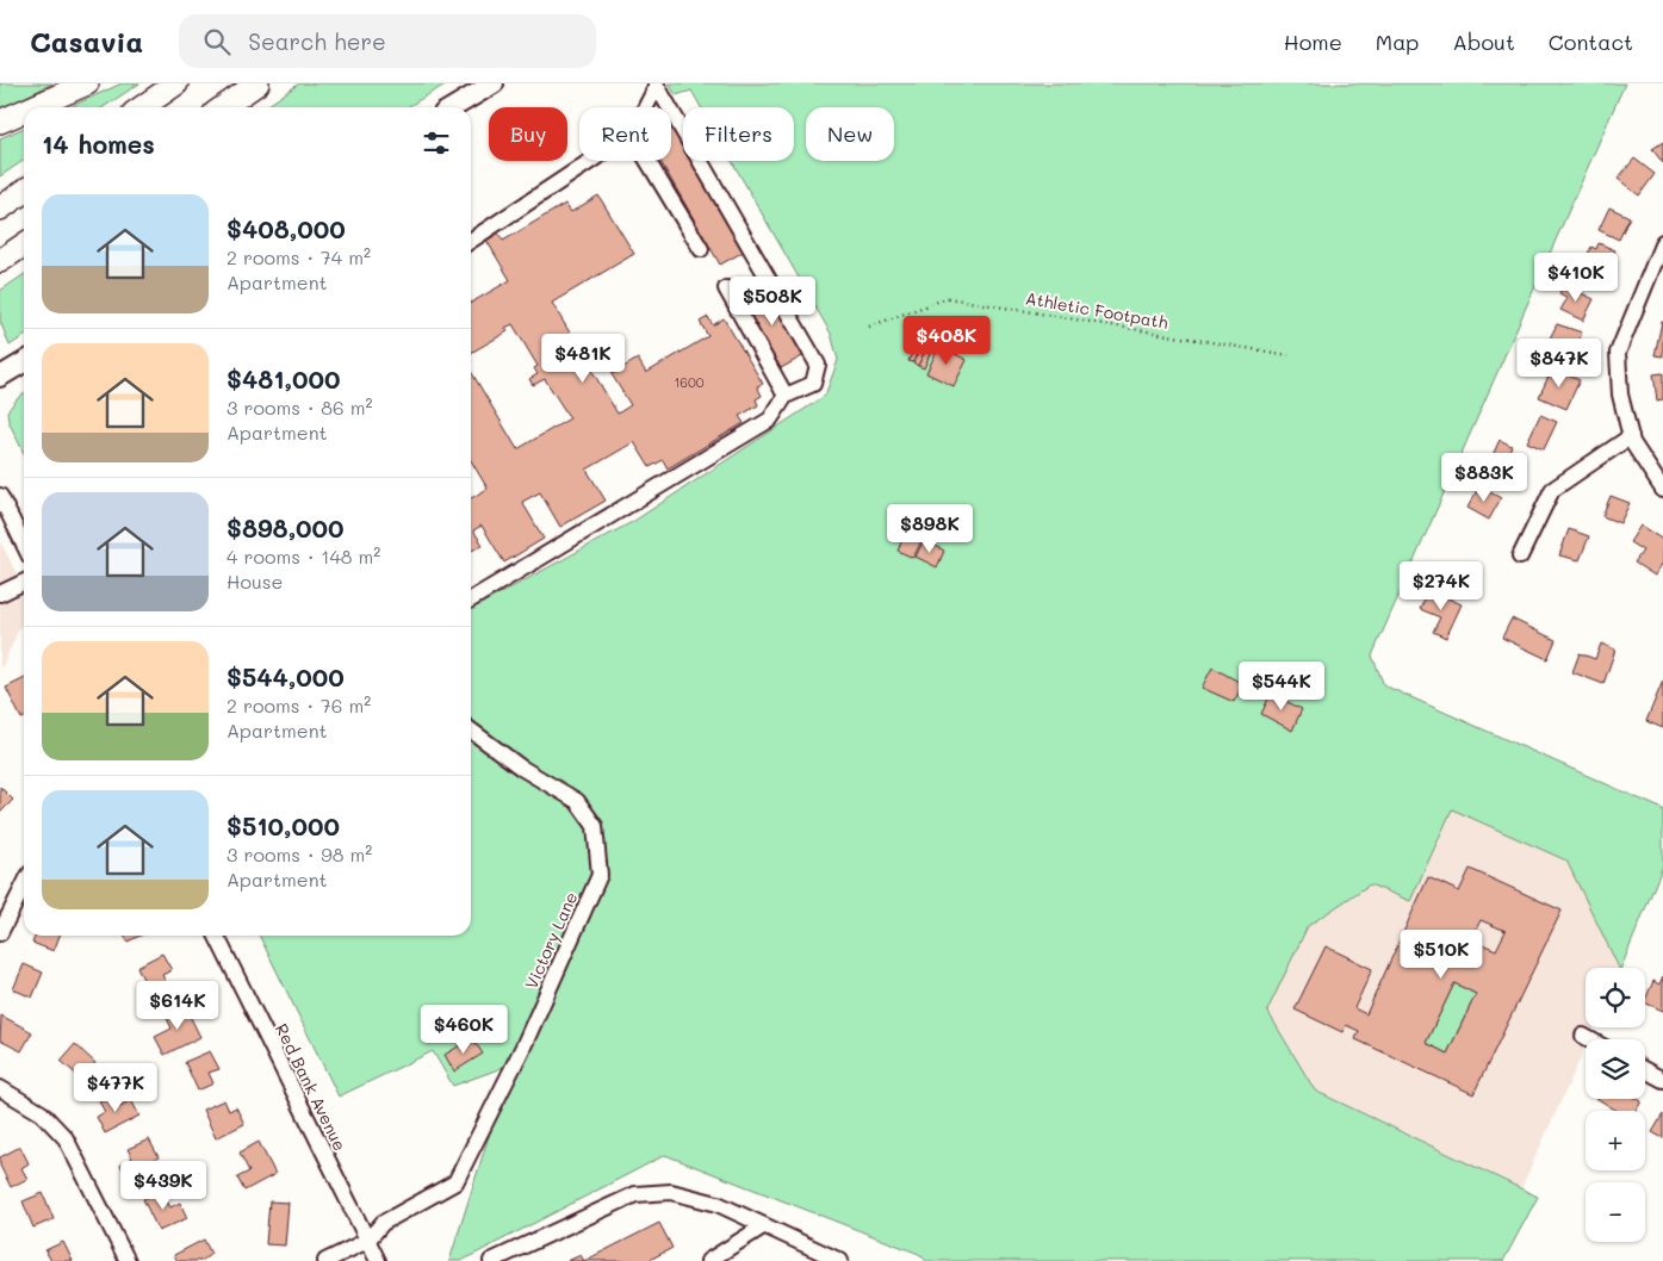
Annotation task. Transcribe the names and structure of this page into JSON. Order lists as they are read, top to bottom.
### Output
{
  "streets": {
    "street": ["Victory Lane", "Red Bank Avenue"],
    "path": ["Athletic Footpath"]
  },
  "crossings": [
    ["Victory Lane", "Red Bank Avenue"]
  ],
  "house_numbers": ["1600"],
  "page": {
    "header": "Casavia",
    "search": "Search here",
    "nav": [
      "Home",
      "Map",
      "About",
      "Contact"
    ],
    "chip": [
      "Buy",
      "Rent",
      "Filters",
      "New"
    ],
    "heading": "14 homes",
    "list": [
      {
        "name": "$408,000",
        "note": "2 rooms · 74 m² · Apartment"
      },
      {
        "name": "$481,000",
        "note": "3 rooms · 86 m² · Apartment"
      },
      {
        "name": "$898,000",
        "note": "4 rooms · 148 m² · House"
      },
      {
        "name": "$544,000",
        "note": "2 rooms · 76 m² · Apartment"
      },
      {
        "name": "$510,000",
        "note": "3 rooms · 98 m² · Apartment"
      }
    ],
    "price": [
      "$410K",
      "$508K",
      "$408K",
      "$481K",
      "$847K",
      "$883K",
      "$898K",
      "$274K",
      "$544K",
      "$510K",
      "$614K",
      "$460K",
      "$477K",
      "$439K"
    ],
    "map_buttons": ["+", "−"]
  }
}
